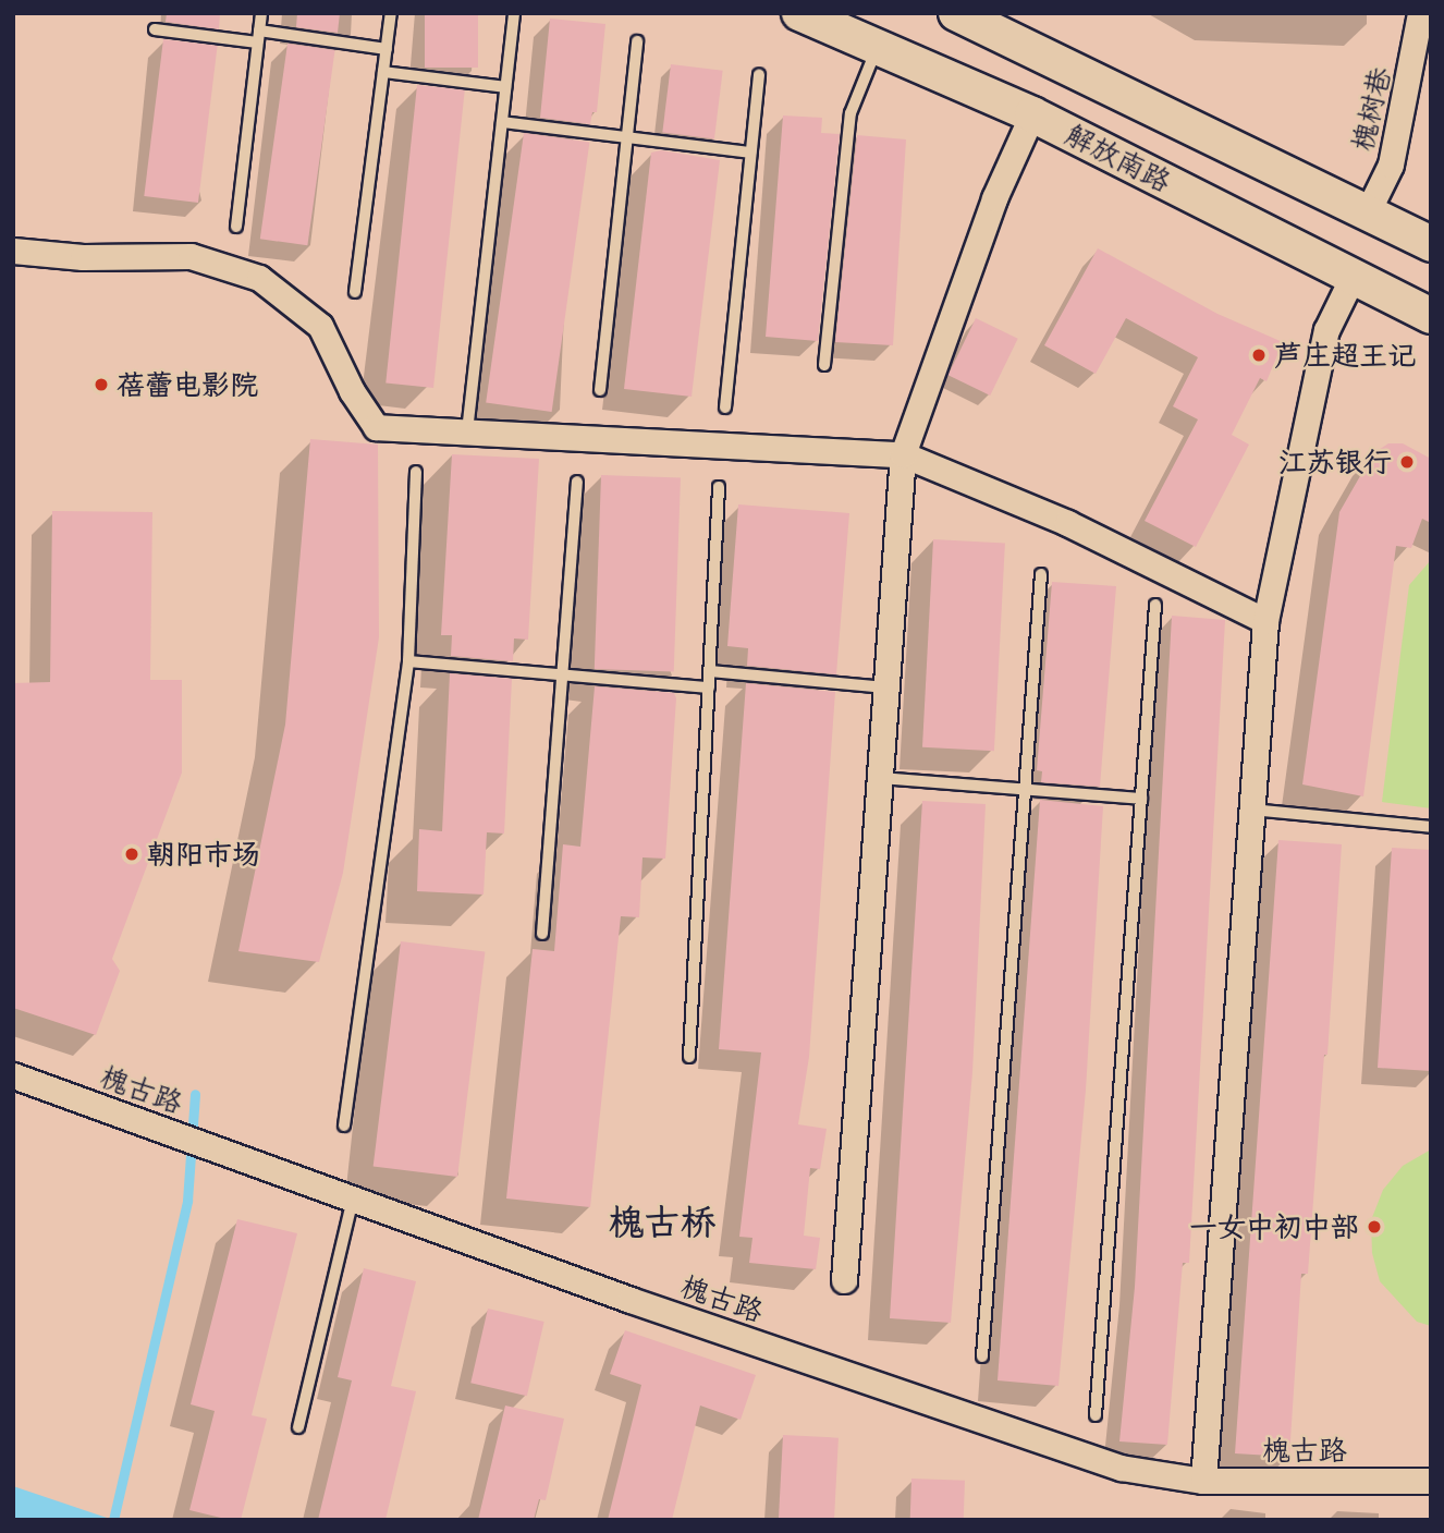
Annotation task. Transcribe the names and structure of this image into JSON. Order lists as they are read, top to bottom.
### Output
{
  "streets": {
    "main road": ["解放南路"],
    "street": ["槐树巷", "槐古路"]
  },
  "crossings": [
    ["槐树巷", "解放南路"]
  ],
  "districts": ["槐古桥"],
  "places": [
    "芦庄超王记",
    "蓓蕾电影院",
    "江苏银行",
    "朝阳市场",
    "一女中初中部"
  ]
}
